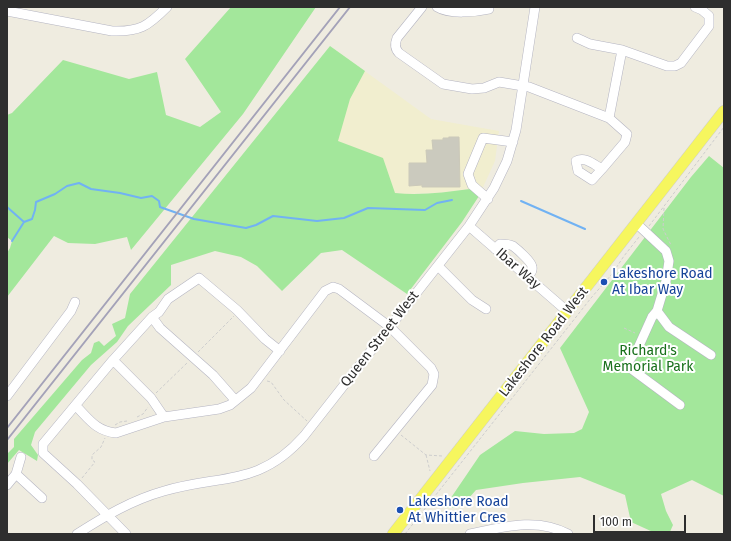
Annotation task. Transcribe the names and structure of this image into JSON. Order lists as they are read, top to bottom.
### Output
{
  "streets": {
    "main road": ["Lakeshore Road West"],
    "street": ["Ibar Way", "Queen Street West"]
  },
  "crossings": [
    ["Ibar Way", "Queen Street West"],
    ["Ibar Way", "Lakeshore Road West"]
  ],
  "parks": ["Richard's Memorial Park"],
  "places": ["Lakeshore Road At Ibar Way", "Lakeshore Road At Whittier Cres"],
  "scale_bar": "100 m"
}
